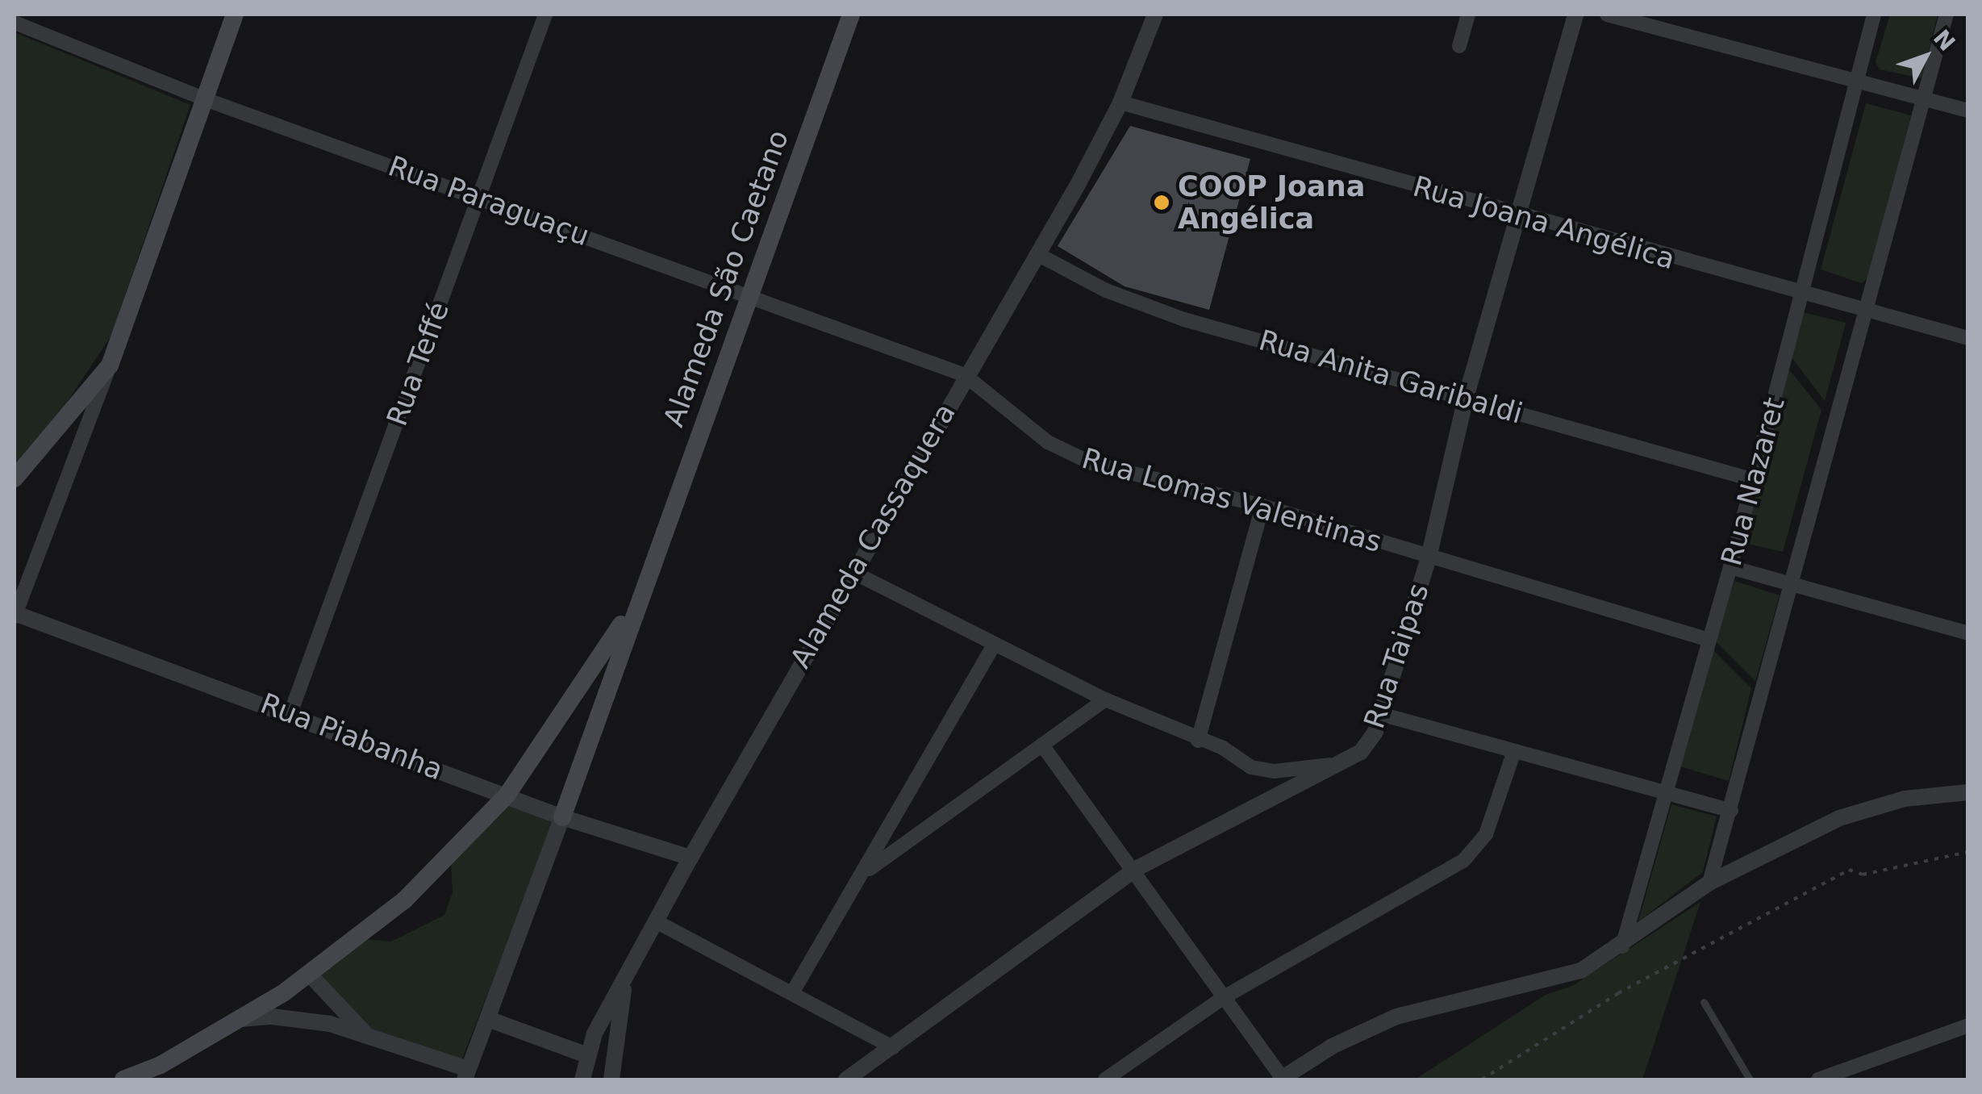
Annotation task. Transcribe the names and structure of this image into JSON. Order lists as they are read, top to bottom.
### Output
{
  "streets": {
    "main road": ["Alameda São Caetano"],
    "street": [
      "Rua Paraguaçu",
      "Rua Joana Angélica",
      "Rua Teffé",
      "Rua Anita Garibaldi",
      "Rua Nazaret",
      "Rua Lomas Valentinas",
      "Alameda Cassaquera",
      "Rua Taipas",
      "Rua Piabanha"
    ]
  },
  "crossings": [
    ["Rua Paraguaçu", "Alameda São Caetano"],
    ["Rua Paraguaçu", "Rua Teffé"],
    ["Rua Paraguaçu", "Rua Lomas Valentinas"],
    ["Rua Paraguaçu", "Alameda Cassaquera"],
    ["Rua Joana Angélica", "Rua Nazaret"],
    ["Rua Joana Angélica", "Alameda Cassaquera"],
    ["Rua Joana Angélica", "Rua Taipas"],
    ["Alameda São Caetano", "Rua Piabanha"],
    ["Rua Teffé", "Rua Piabanha"],
    ["Rua Anita Garibaldi", "Rua Nazaret"],
    ["Rua Anita Garibaldi", "Alameda Cassaquera"],
    ["Rua Anita Garibaldi", "Rua Taipas"],
    ["Rua Nazaret", "Rua Lomas Valentinas"],
    ["Rua Lomas Valentinas", "Alameda Cassaquera"],
    ["Rua Lomas Valentinas", "Rua Taipas"],
    ["Alameda Cassaquera", "Rua Piabanha"]
  ],
  "places": ["COOP Joana Angélica"],
  "north": "top right"
}
